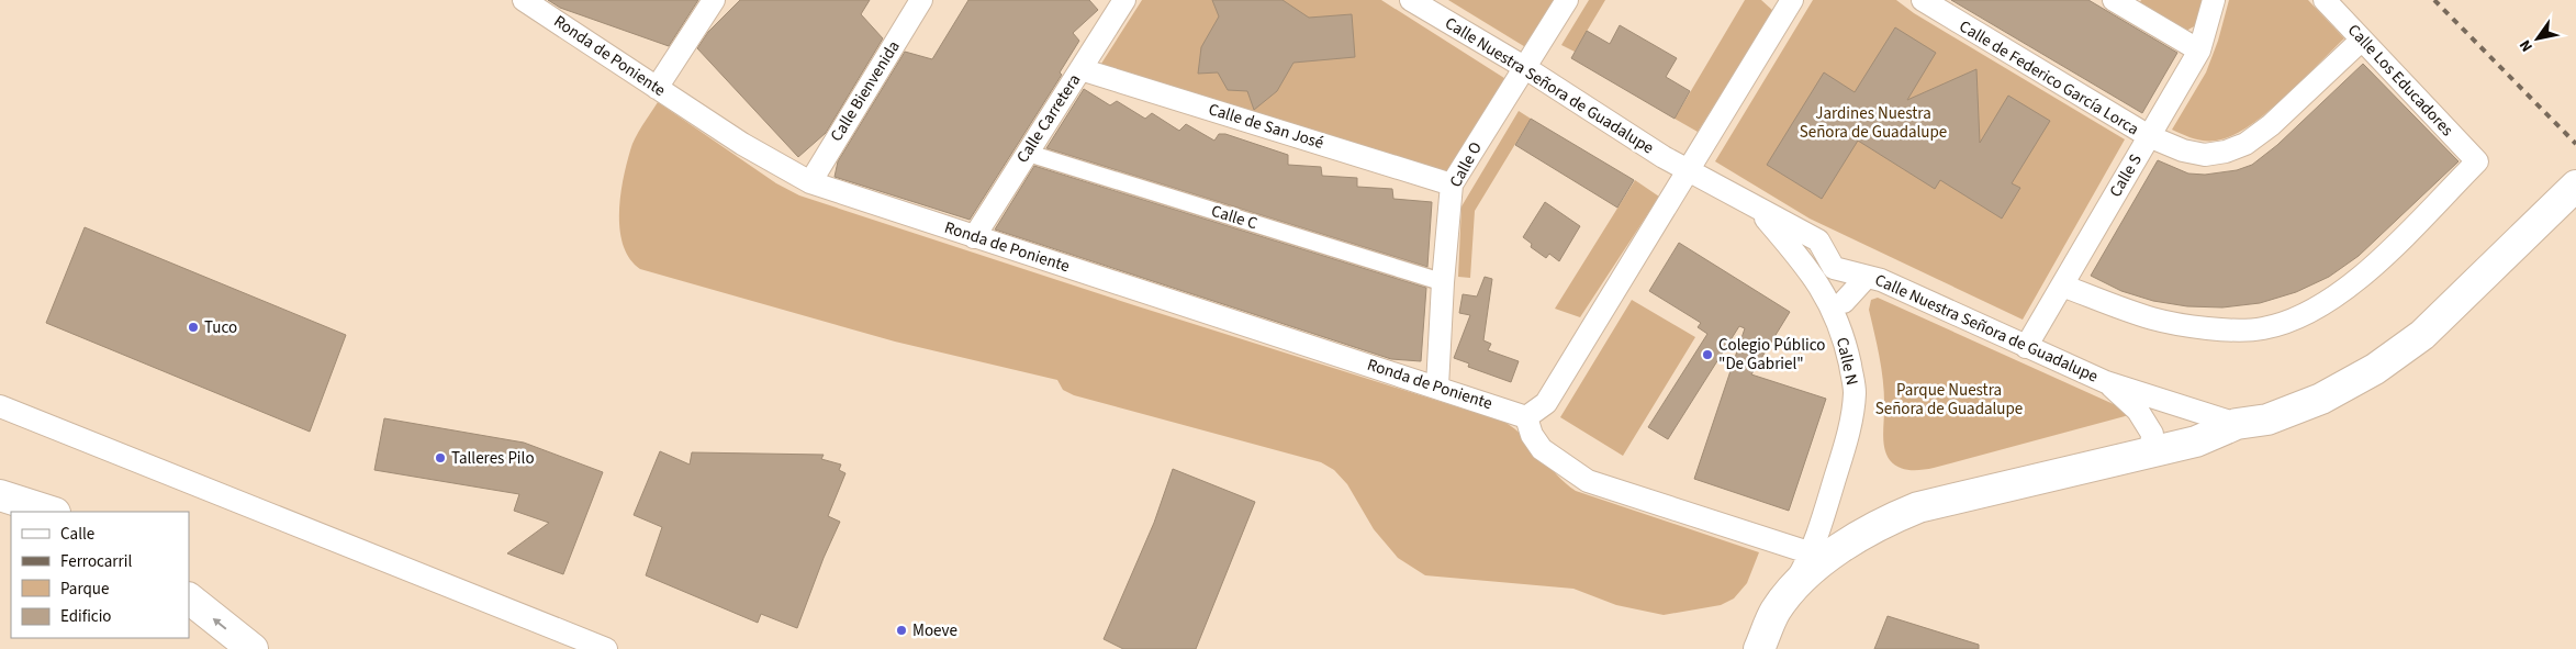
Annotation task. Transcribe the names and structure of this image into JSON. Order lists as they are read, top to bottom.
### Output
{
  "streets": {
    "street": [
      "Ronda de Poniente",
      "Calle de Federico García Lorca",
      "Calle Los Educadores",
      "Calle Nuestra Señora de Guadalupe",
      "Calle Bienvenida",
      "Calle Carretera",
      "Calle de San José",
      "Calle O",
      "Calle S",
      "Calle C",
      "Calle N"
    ]
  },
  "crossings": [
    ["Ronda de Poniente", "Calle Bienvenida"],
    ["Ronda de Poniente", "Calle Carretera"],
    ["Ronda de Poniente", "Calle O"],
    ["Calle de Federico García Lorca", "Calle Los Educadores"],
    ["Calle de Federico García Lorca", "Calle S"],
    ["Calle Los Educadores", "Calle S"],
    ["Calle Nuestra Señora de Guadalupe", "Calle O"],
    ["Calle Nuestra Señora de Guadalupe", "Calle S"],
    ["Calle Nuestra Señora de Guadalupe", "Calle N"],
    ["Calle Carretera", "Calle de San José"],
    ["Calle Carretera", "Calle C"],
    ["Calle de San José", "Calle O"],
    ["Calle O", "Calle C"]
  ],
  "parks": ["Jardines Nuestra Señora de Guadalupe", "Parque Nuestra Señora de Guadalupe"],
  "places": [
    "Tuco",
    "Colegio Público \"De Gabriel\"",
    "Talleres Pilo",
    "Moeve"
  ],
  "legend": [
    "Calle",
    "Ferrocarril",
    "Parque",
    "Edificio"
  ],
  "north": "bottom left"
}
